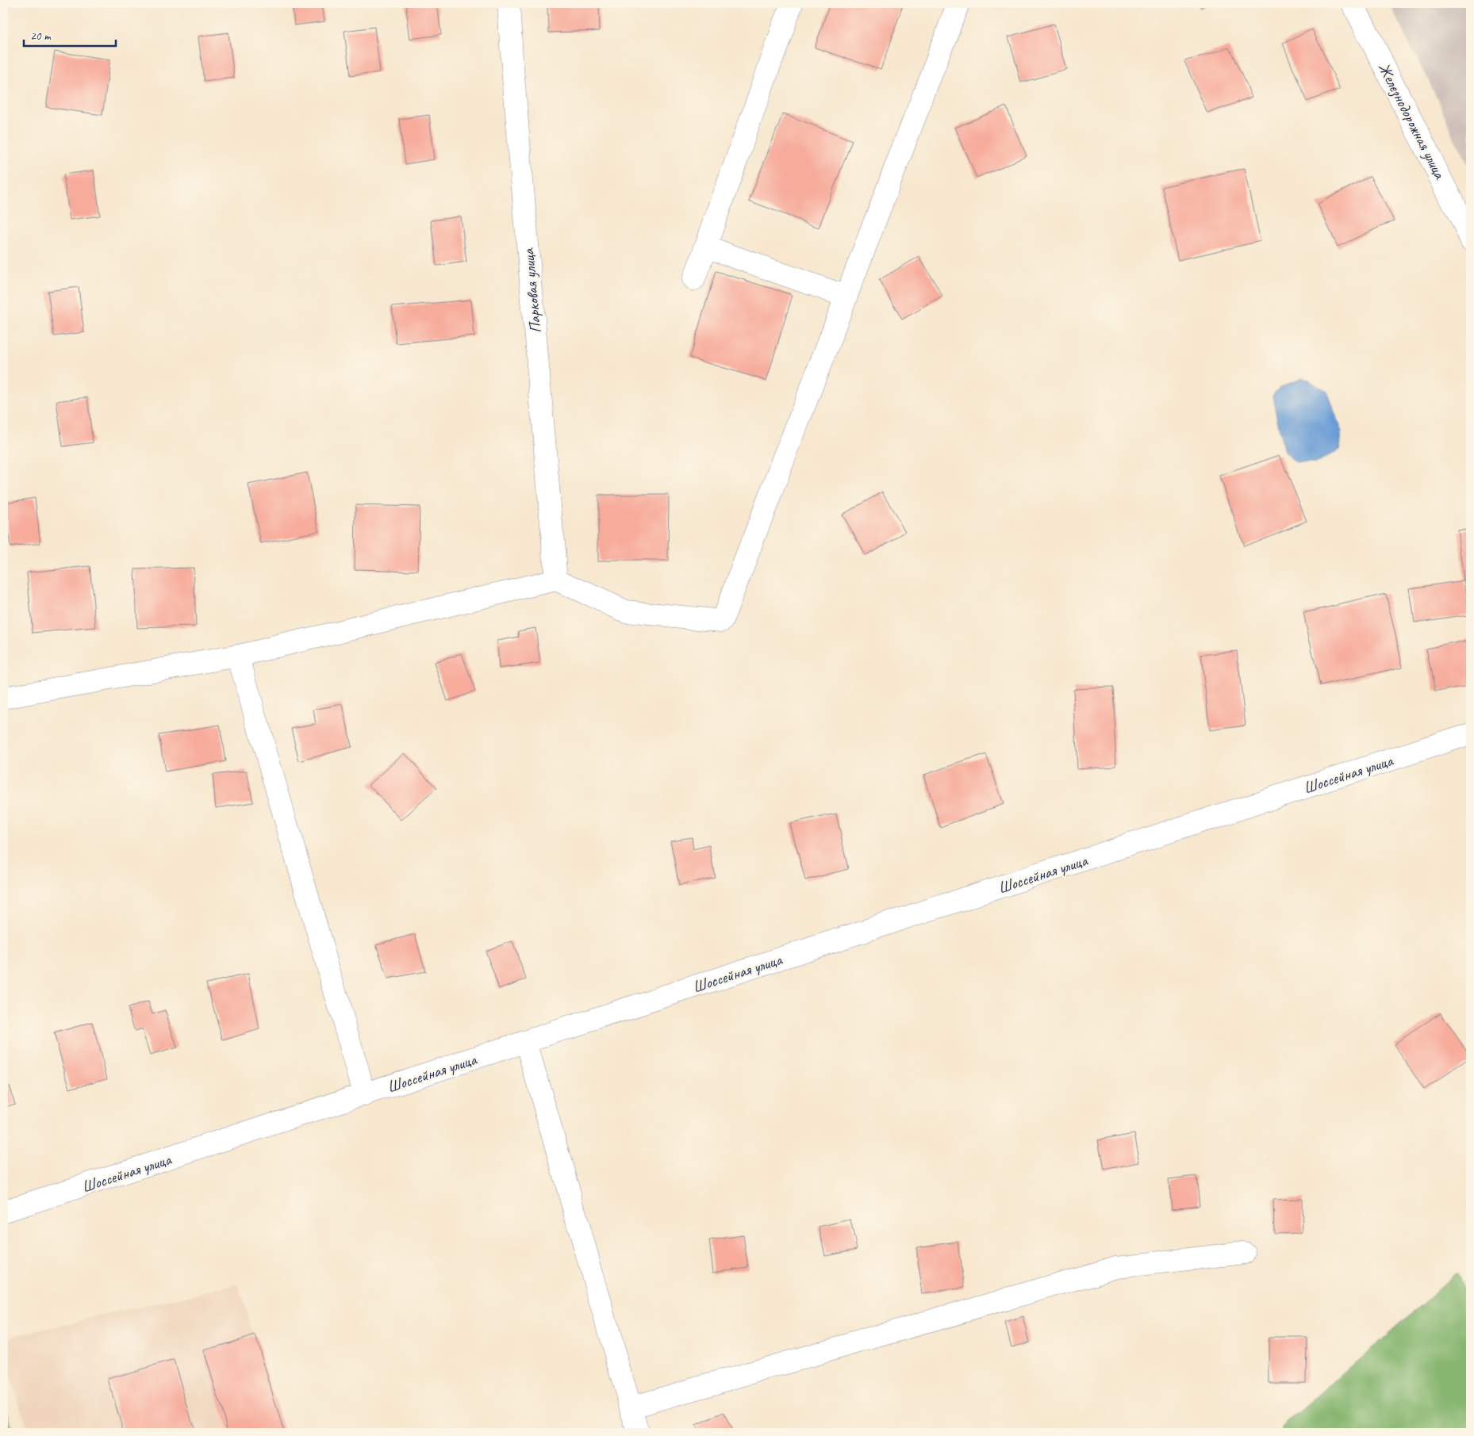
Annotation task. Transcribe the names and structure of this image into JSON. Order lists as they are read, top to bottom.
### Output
{
  "streets": {
    "street": ["Железнодорожная улица", "Парковая улица", "Шоссейная улица"]
  },
  "scale_bar": "20 m"
}
